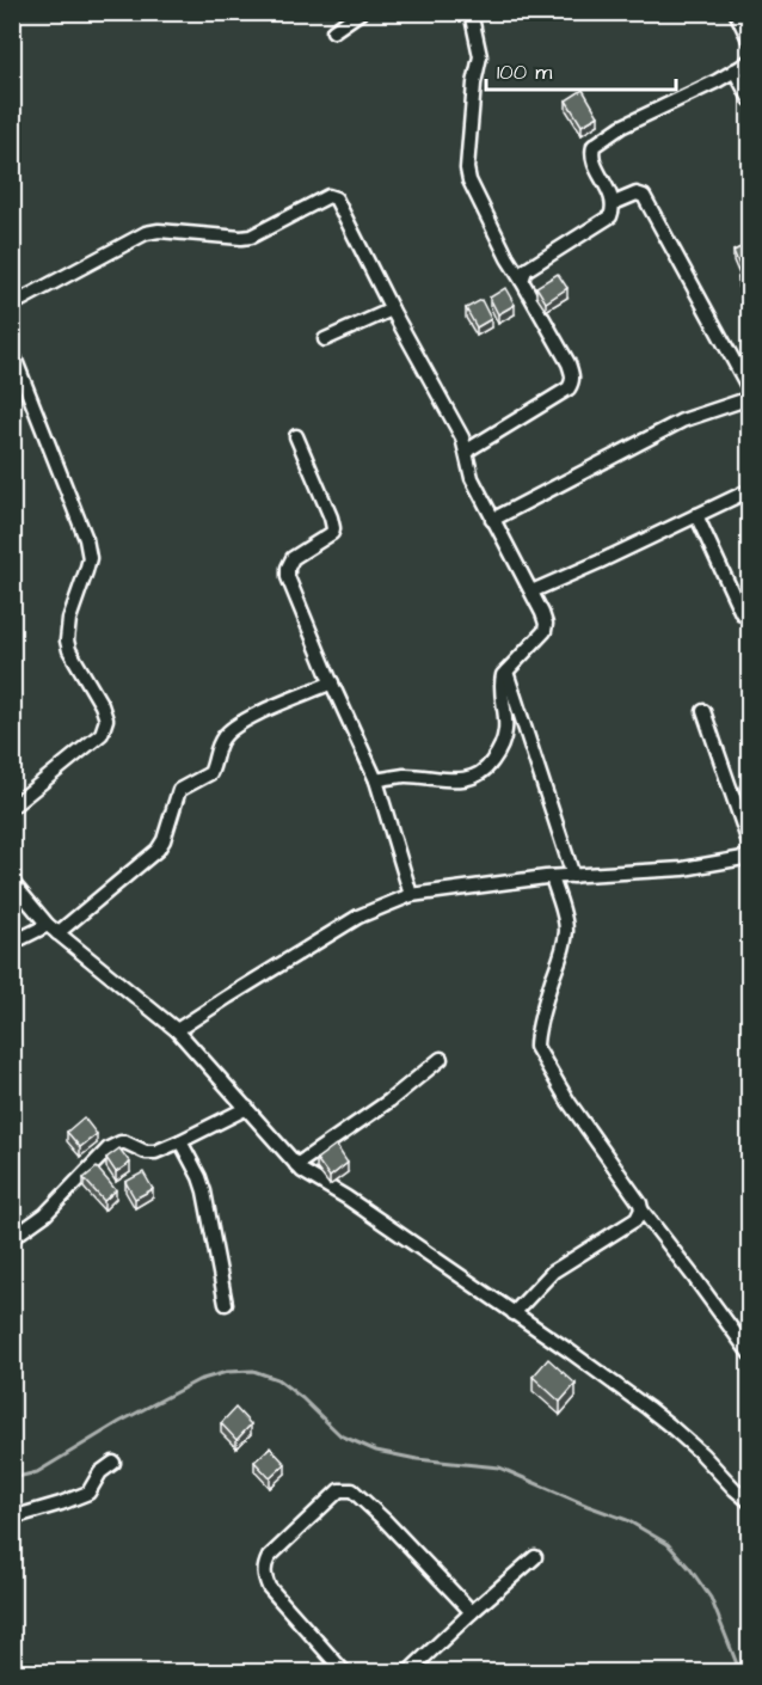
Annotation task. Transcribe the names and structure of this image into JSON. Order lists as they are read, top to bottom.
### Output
{
  "scale_bar": "100 m"
}
